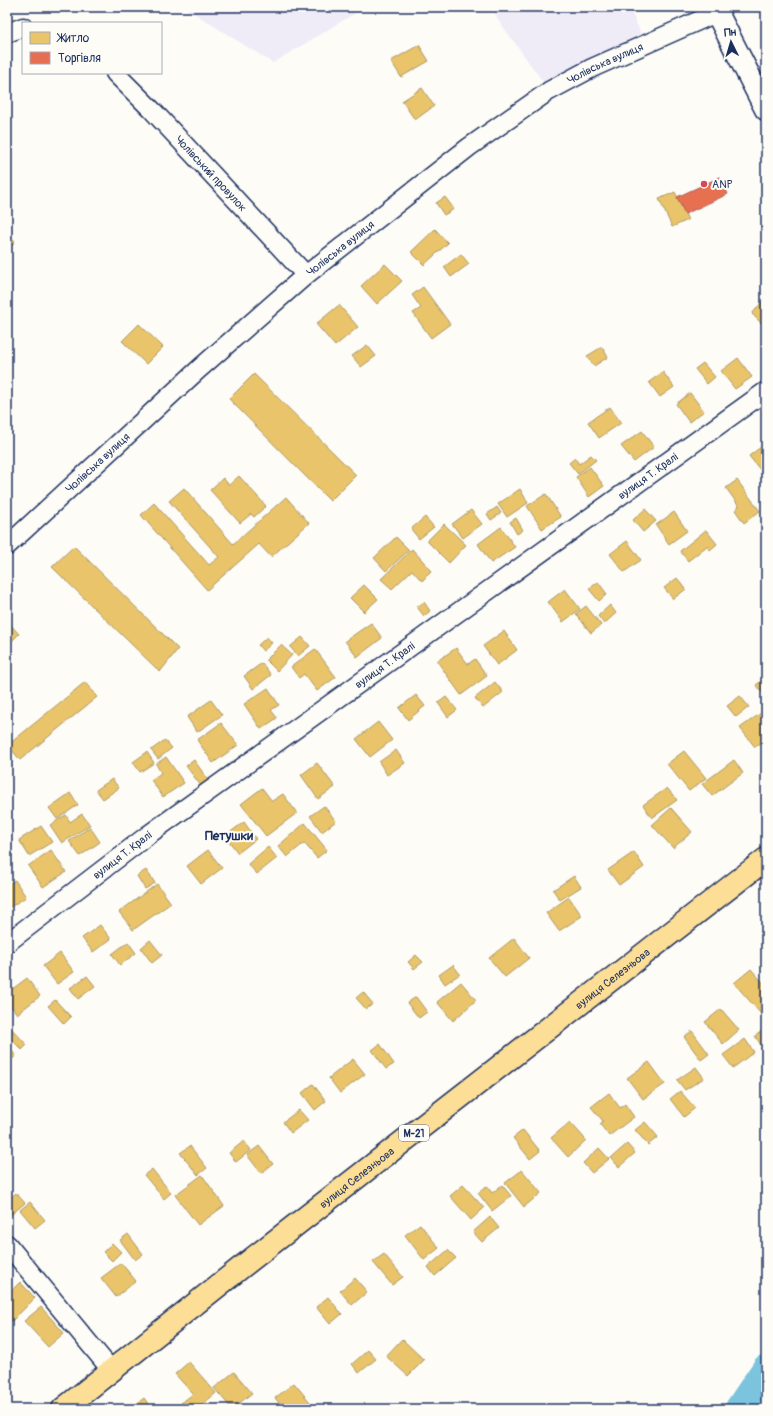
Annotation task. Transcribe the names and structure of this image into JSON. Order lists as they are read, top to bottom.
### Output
{
  "streets": {
    "highway": ["вулиця Селезньова", "М-21"],
    "street": ["Чолівська вулиця", "Чолівський провулок", "вулиця Т. Кралі"]
  },
  "crossings": [
    ["Чолівська вулиця", "Чолівський провулок"]
  ],
  "districts": ["Петушки"],
  "places": ["ANP"],
  "legend": ["Житло", "Торгівля"],
  "north": "top"
}
